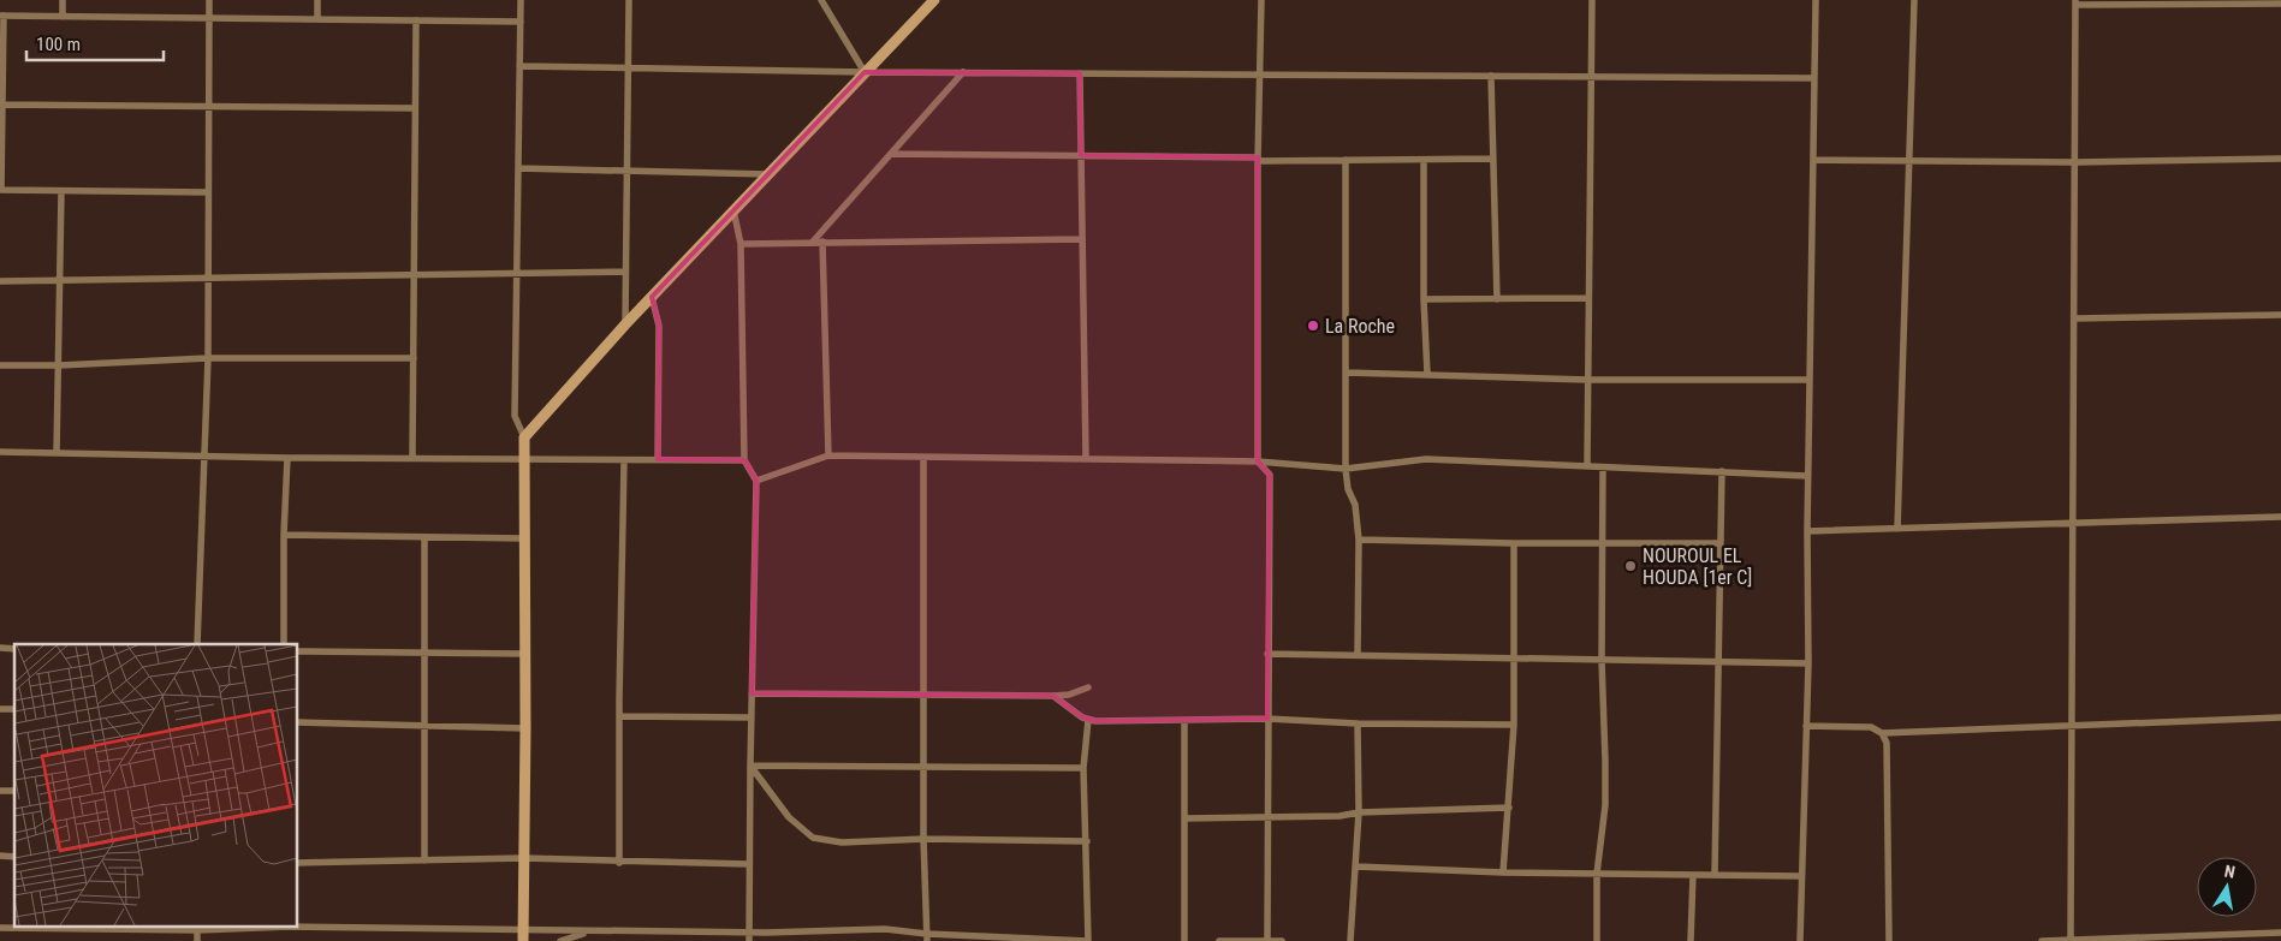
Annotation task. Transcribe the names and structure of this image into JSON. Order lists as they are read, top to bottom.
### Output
{
  "places": ["La Roche", "NOUROUL EL HOUDA [1er C]"],
  "scale_bar": "100 m",
  "north": "top"
}
